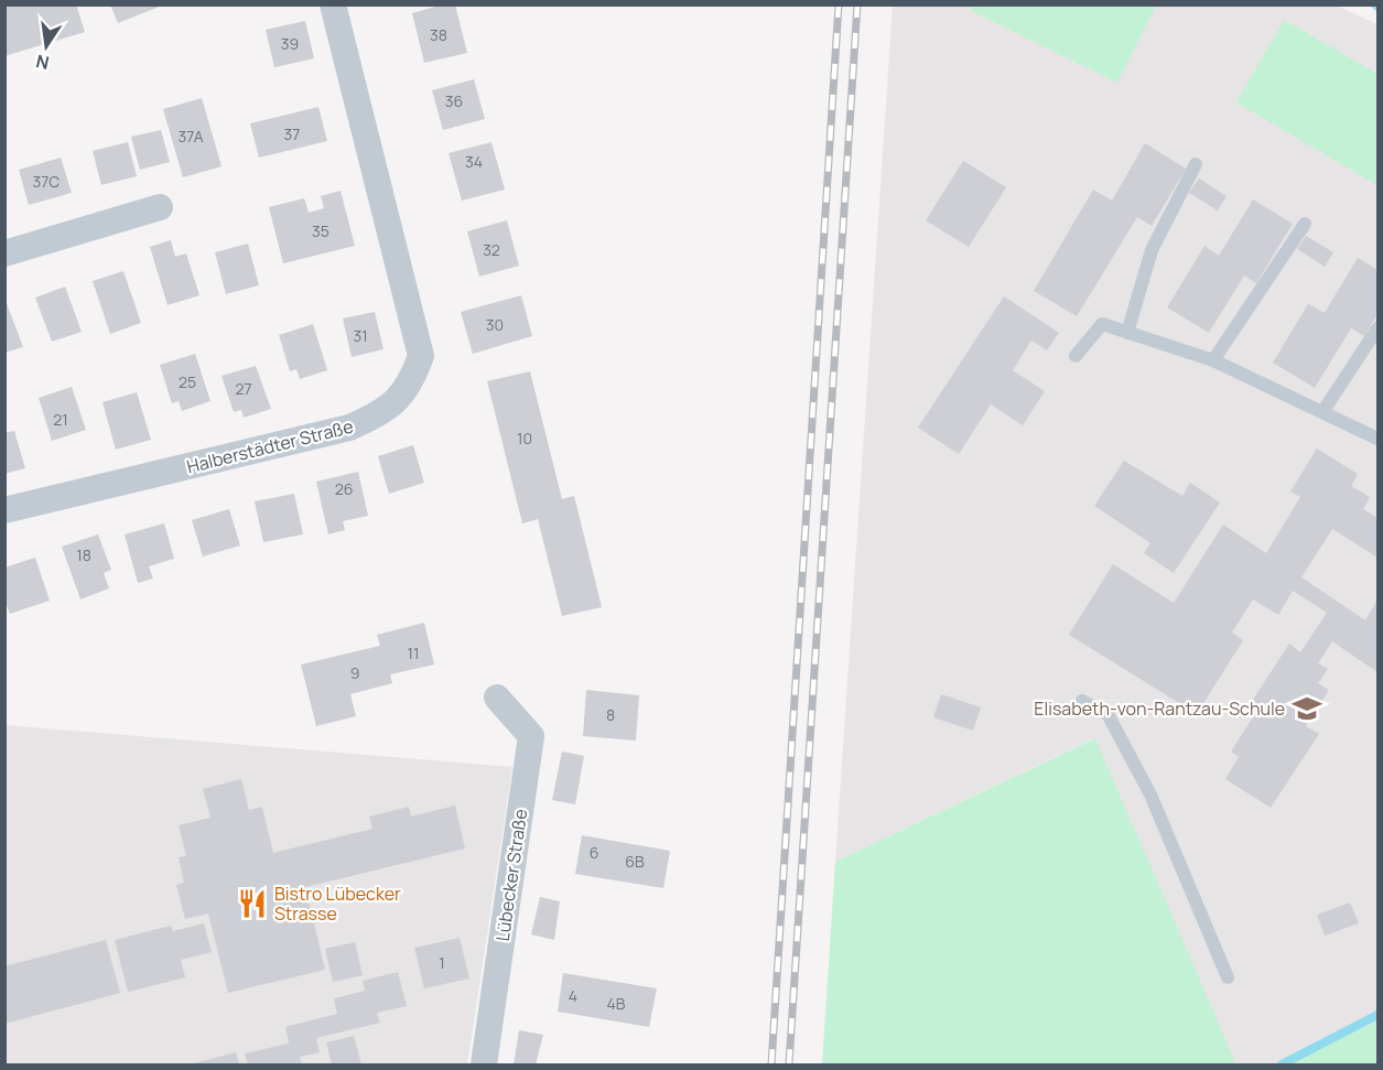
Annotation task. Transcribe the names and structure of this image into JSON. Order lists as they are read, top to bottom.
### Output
{
  "streets": {
    "street": ["Halberstädter Straße", "Lübecker Straße"]
  },
  "places": {
    "school or university": ["Elisabeth-von-Rantzau-Schule"],
    "restaurant": ["Bistro Lübecker Strasse"]
  },
  "house_numbers": [
    "38",
    "39",
    "36",
    "37",
    "37A",
    "34",
    "37C",
    "35",
    "32",
    "30",
    "31",
    "25",
    "27",
    "21",
    "10",
    "26",
    "18",
    "11",
    "9",
    "8",
    "6",
    "6B",
    "1",
    "4",
    "4B"
  ],
  "north": "bottom"
}
